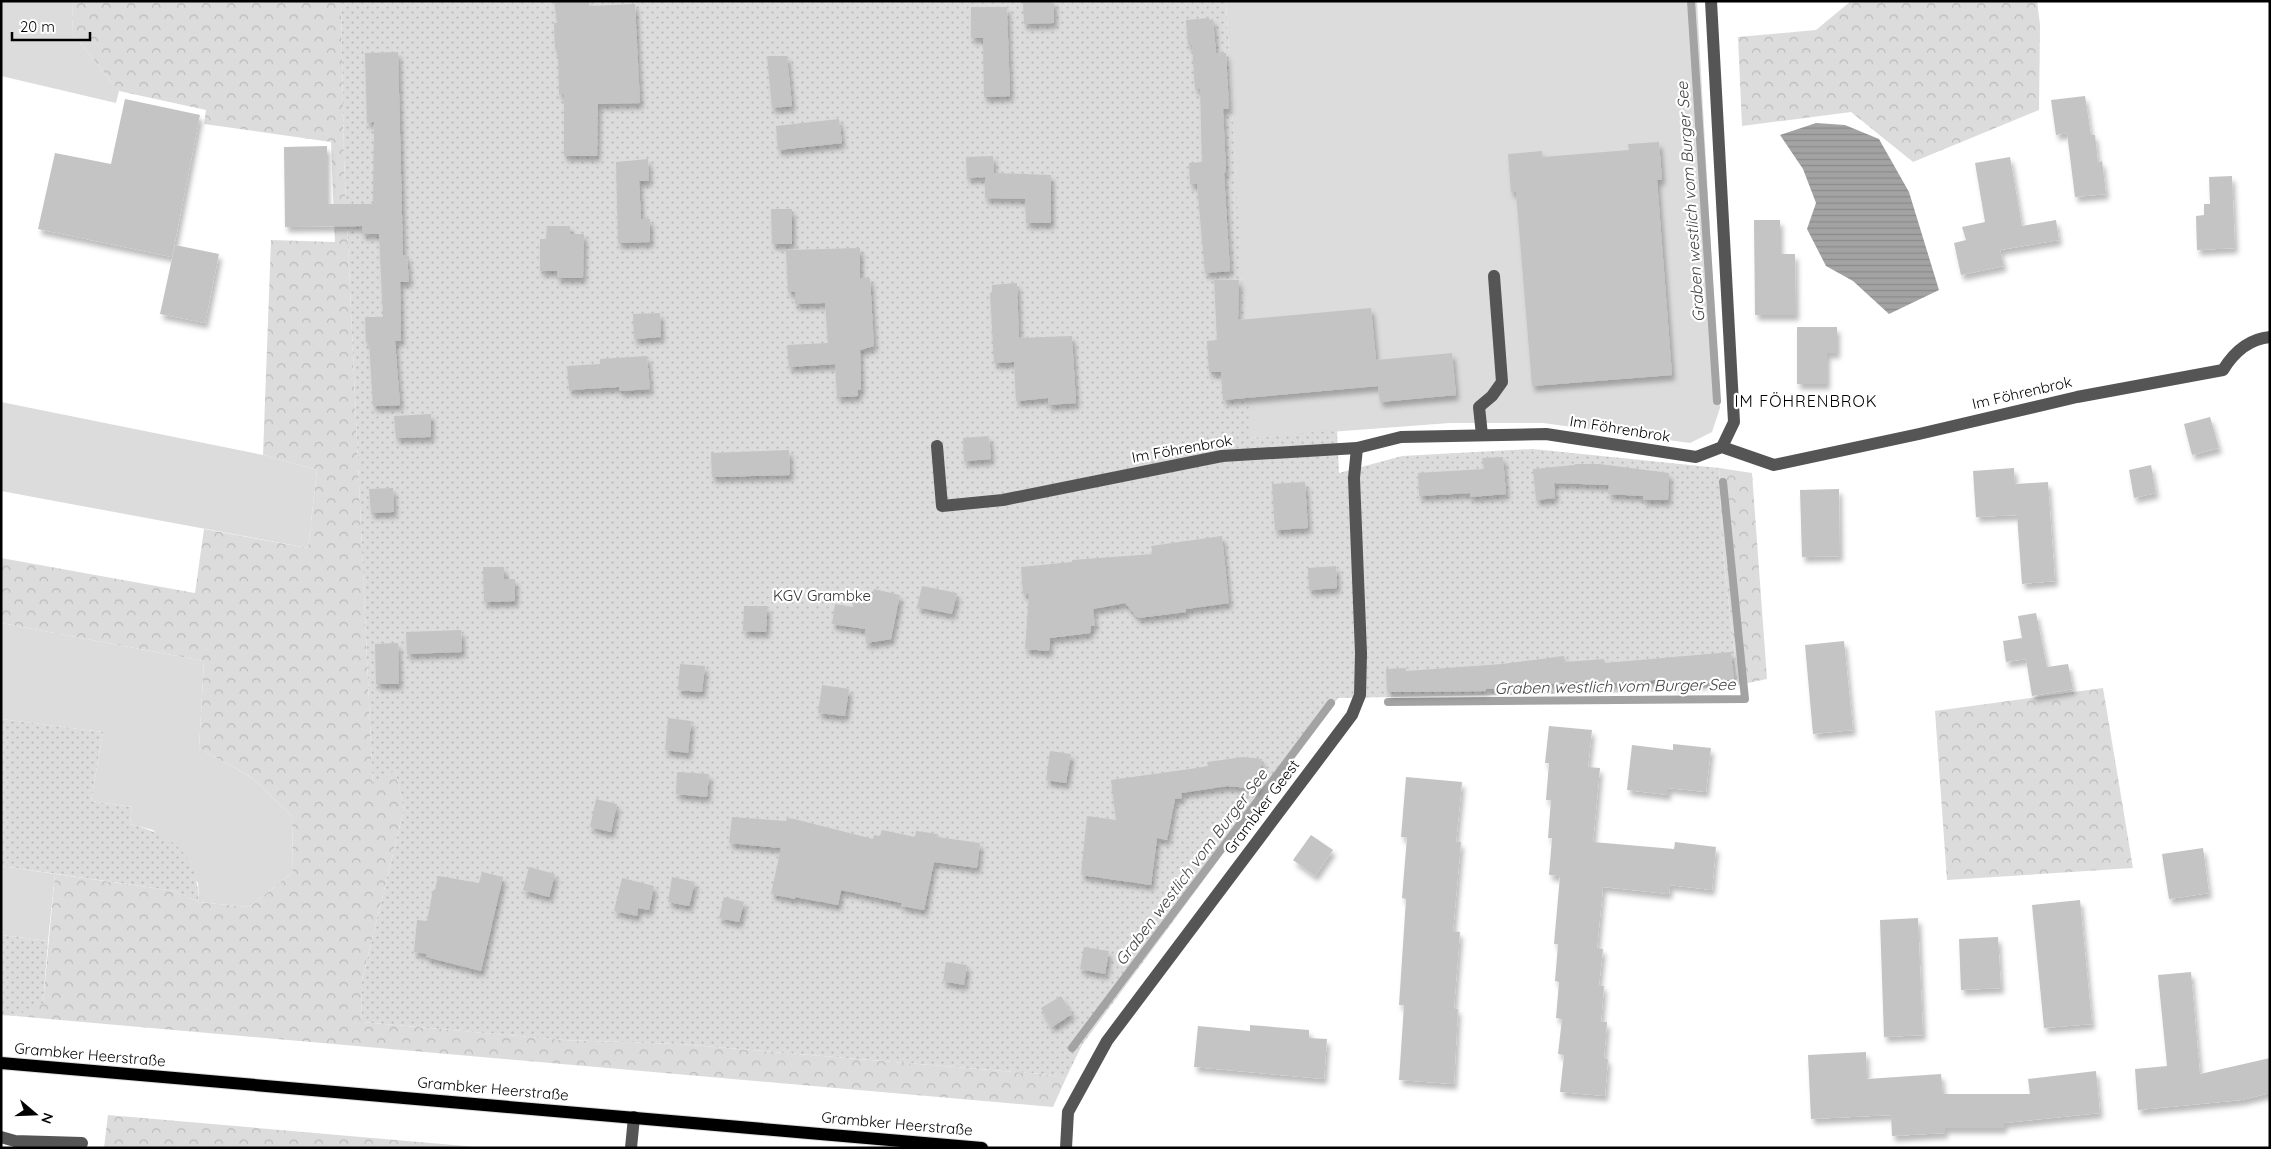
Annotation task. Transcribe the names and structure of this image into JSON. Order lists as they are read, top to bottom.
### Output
{
  "streets": {
    "main road": ["Grambker Heerstraße"],
    "street": ["Im Föhrenbrok", "Grambker Geest"]
  },
  "crossings": [
    ["Im Föhrenbrok", "Grambker Geest"]
  ],
  "districts": ["IM FÖHRENBROK"],
  "water": ["Graben westlich vom Burger See"],
  "parks": ["KGV Grambke"],
  "scale_bar": "20 m",
  "north": "right"
}
